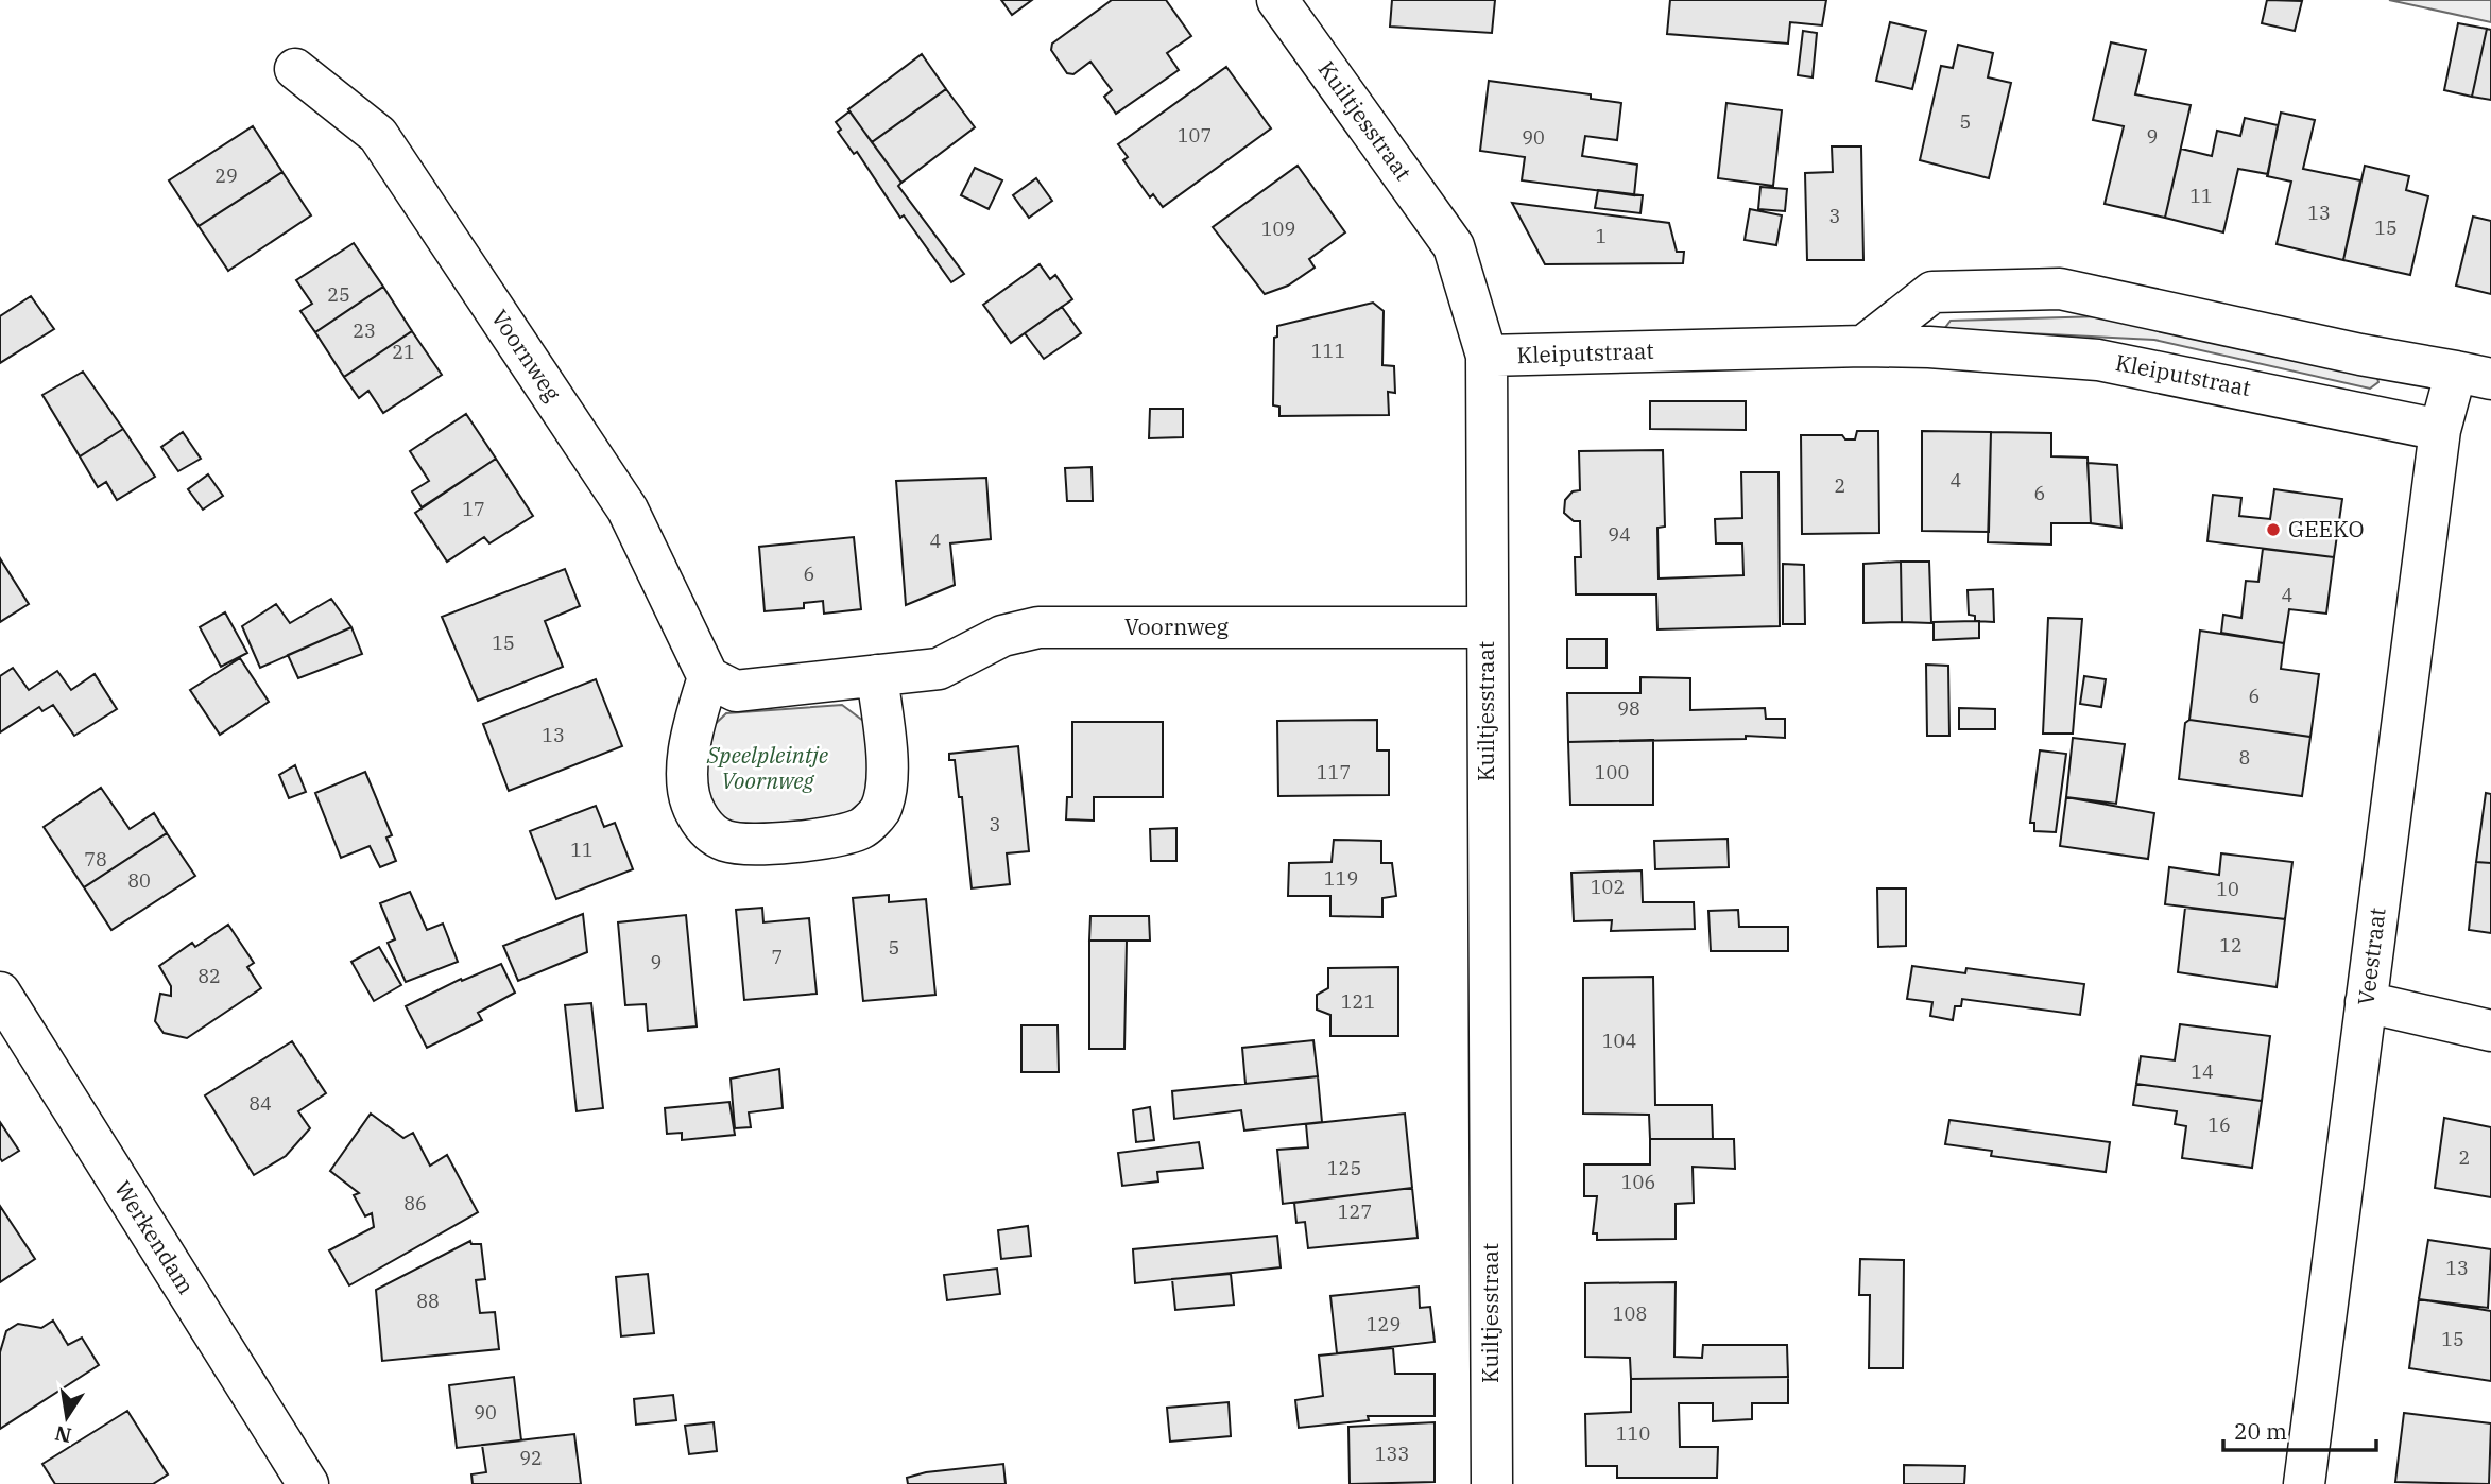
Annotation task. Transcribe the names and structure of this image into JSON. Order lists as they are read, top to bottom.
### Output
{
  "streets": {
    "street": [
      "Kuiltjesstraat",
      "Kleiputstraat",
      "Voornweg",
      "Veestraat",
      "Werkendam"
    ]
  },
  "crossings": [
    ["Kuiltjesstraat", "Kleiputstraat"],
    ["Kuiltjesstraat", "Voornweg"],
    ["Kleiputstraat", "Veestraat"]
  ],
  "parks": ["Speelpleintje Voornweg"],
  "places": ["GEEKO"],
  "house_numbers": [
    "5",
    "107",
    "9",
    "90",
    "29",
    "11",
    "13",
    "3",
    "15",
    "109",
    "1",
    "25",
    "23",
    "111",
    "21",
    "4",
    "2",
    "6",
    "17",
    "94",
    "4",
    "6",
    "4",
    "15",
    "6",
    "98",
    "13",
    "8",
    "117",
    "100",
    "3",
    "11",
    "78",
    "119",
    "80",
    "102",
    "10",
    "12",
    "5",
    "7",
    "9",
    "82",
    "121",
    "104",
    "14",
    "84",
    "16",
    "2",
    "125",
    "106",
    "86",
    "127",
    "13",
    "88",
    "108",
    "129",
    "15",
    "90",
    "110",
    "133",
    "92"
  ],
  "scale_bar": "20 m",
  "north": "bottom"
}
